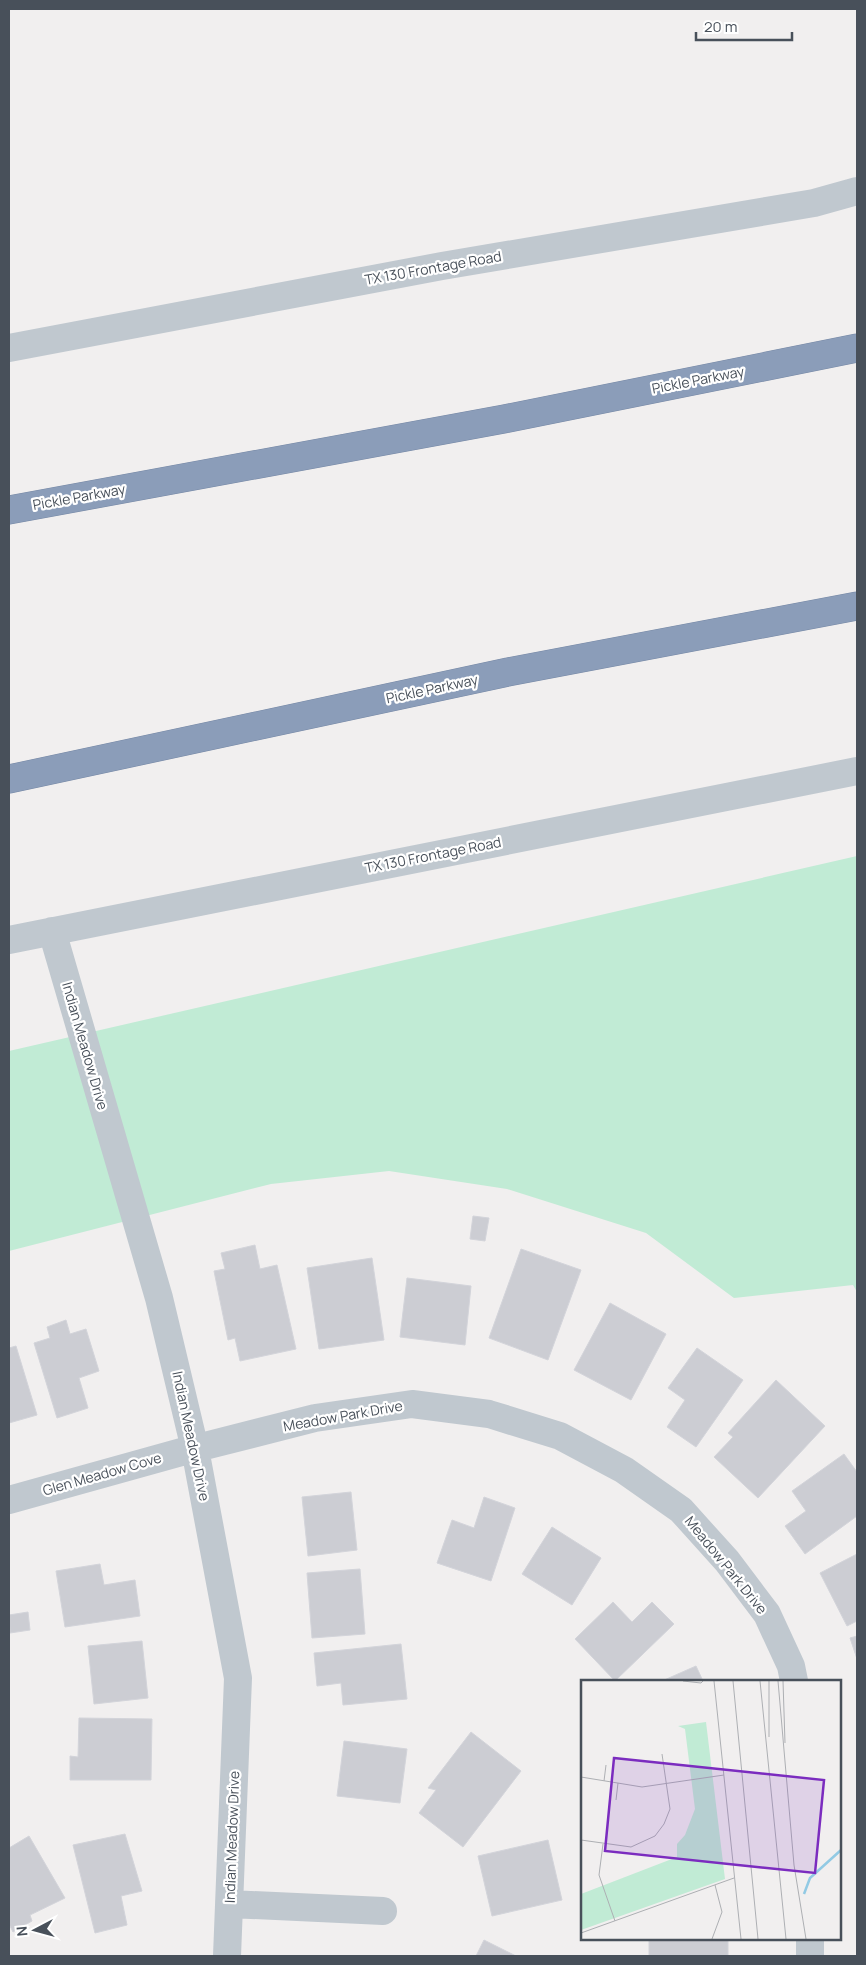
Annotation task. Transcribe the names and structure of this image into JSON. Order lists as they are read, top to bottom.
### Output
{
  "streets": {
    "highway": ["Pickle Parkway"],
    "street": [
      "TX 130 Frontage Road",
      "Indian Meadow Drive",
      "Meadow Park Drive",
      "Glen Meadow Cove"
    ]
  },
  "crossings": [
    ["TX 130 Frontage Road", "Indian Meadow Drive"],
    ["Indian Meadow Drive", "Meadow Park Drive"],
    ["Indian Meadow Drive", "Glen Meadow Cove"],
    ["Meadow Park Drive", "Glen Meadow Cove"]
  ],
  "scale_bar": "20 m",
  "north": "left"
}
